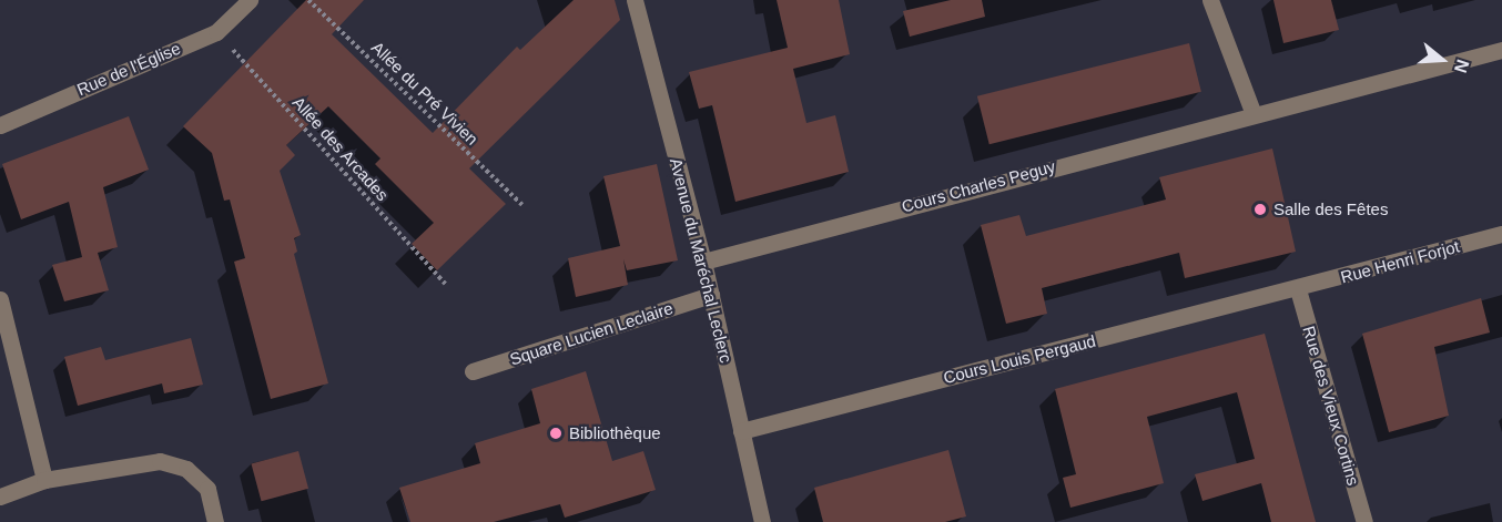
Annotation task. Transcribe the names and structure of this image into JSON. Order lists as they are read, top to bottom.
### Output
{
  "streets": {
    "street": [
      "Rue de l'Église",
      "Cours Charles Peguy",
      "Avenue du Maréchal Leclerc",
      "Rue Henri Forjot",
      "Square Lucien Leclaire",
      "Cours Louis Pergaud",
      "Rue des Vieux Cortins"
    ],
    "path": ["Allée du Pré Vivien", "Allée des Arcades"]
  },
  "crossings": [
    ["Rue de l'Église", "Allée des Arcades"],
    ["Cours Charles Peguy", "Avenue du Maréchal Leclerc"],
    ["Avenue du Maréchal Leclerc", "Square Lucien Leclaire"],
    ["Avenue du Maréchal Leclerc", "Cours Louis Pergaud"],
    ["Rue Henri Forjot", "Cours Louis Pergaud"],
    ["Rue Henri Forjot", "Rue des Vieux Cortins"],
    ["Cours Louis Pergaud", "Rue des Vieux Cortins"]
  ],
  "places": ["Salle des Fêtes", "Bibliothèque"],
  "north": "right"
}
